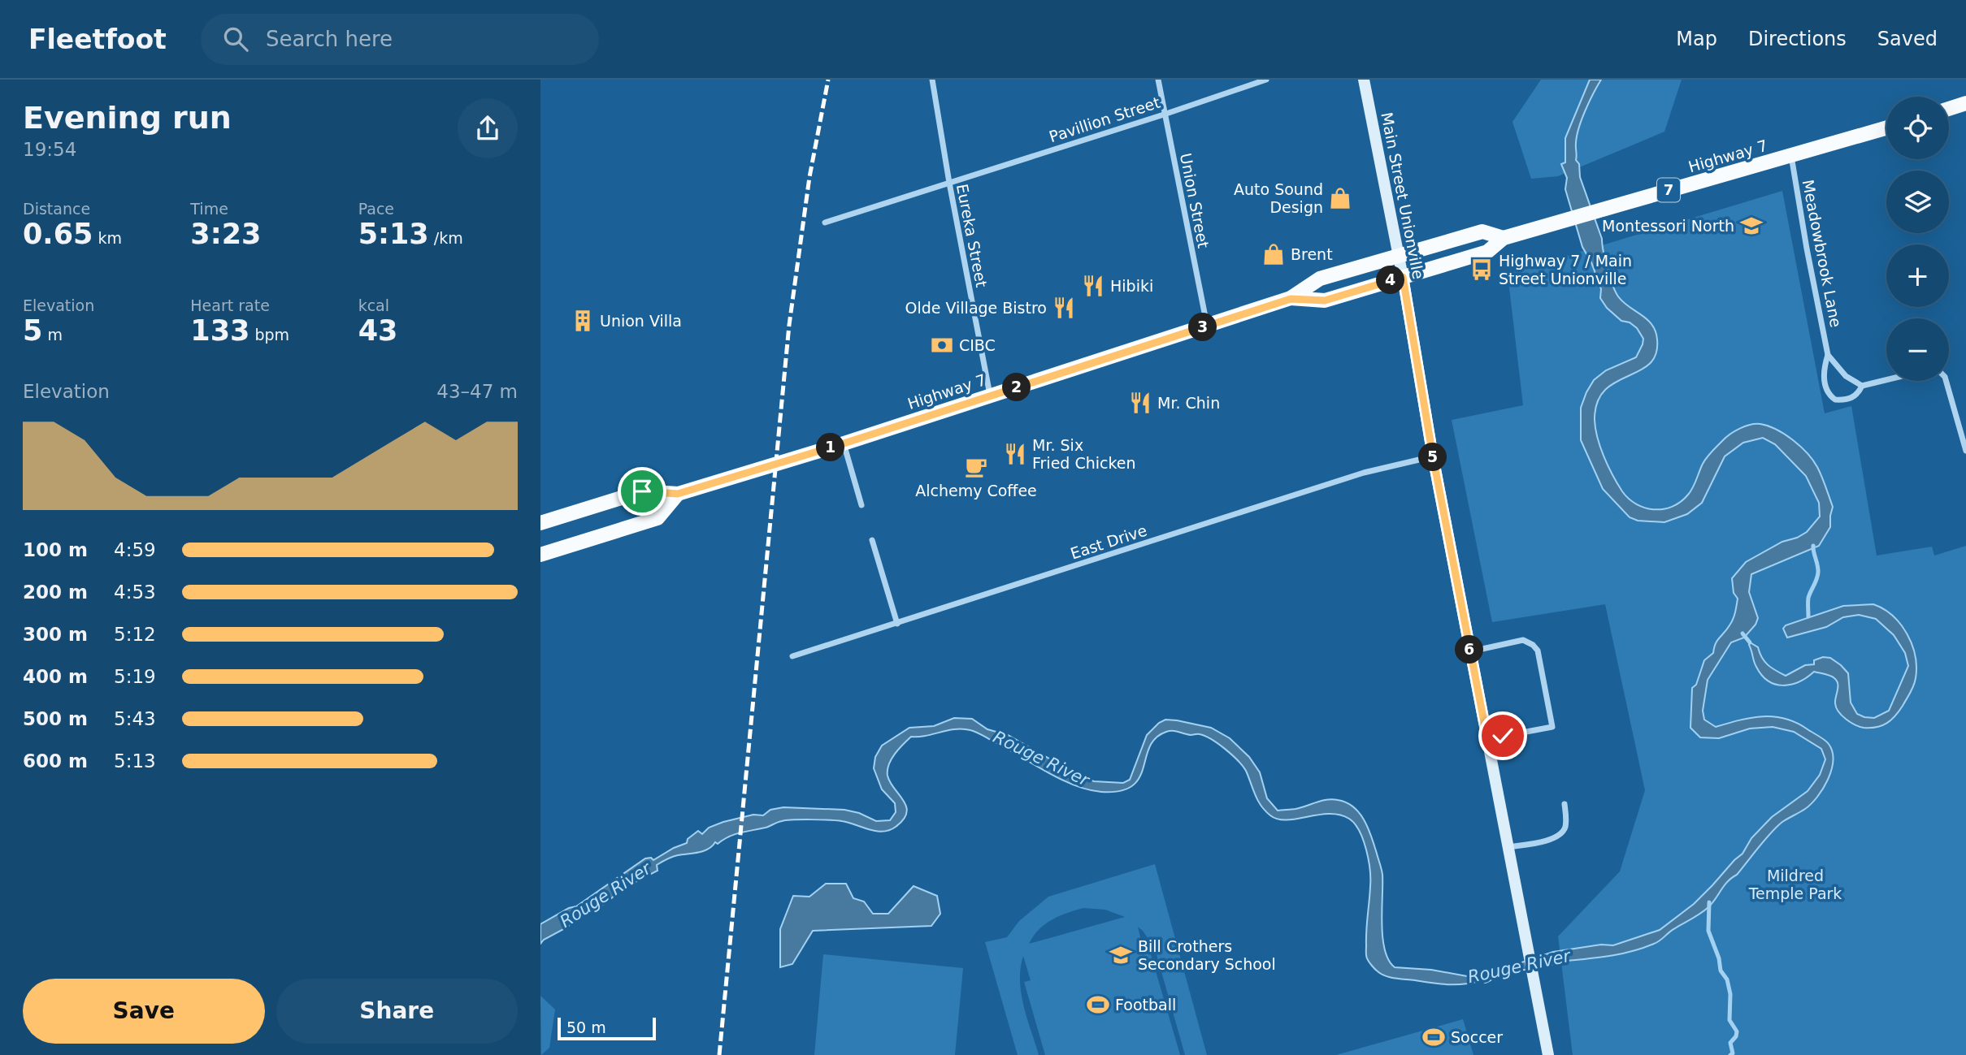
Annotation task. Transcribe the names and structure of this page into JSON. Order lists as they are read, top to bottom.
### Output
{
  "streets": {
    "main road": ["Highway 7", "7", "Main Street Unionville"],
    "street": [
      "Pavillion Street",
      "Union Street",
      "Eureka Street",
      "Meadowbrook Lane",
      "East Drive"
    ]
  },
  "crossings": [
    ["Pavillion Street", "Union Street"],
    ["Pavillion Street", "Eureka Street"],
    ["Highway 7", "Main Street Unionville"],
    ["Highway 7", "Union Street"],
    ["Highway 7", "Eureka Street"],
    ["Highway 7", "Meadowbrook Lane"],
    ["Main Street Unionville", "East Drive"]
  ],
  "water": ["Rouge River"],
  "parks": ["Mildred Temple Park"],
  "places": {
    "shop": ["Auto Sound Design", "Brent"],
    "school or university": ["Montessori North", "Bill Crothers Secondary School"],
    "bus stop": ["Highway 7 / Main Street Unionville"],
    "restaurant": [
      "Hibiki",
      "Olde Village Bistro",
      "Mr. Chin",
      "Mr. Six Fried Chicken"
    ],
    "building": ["Union Villa"],
    "bank": ["CIBC"],
    "cafe": ["Alchemy Coffee"],
    "sports": ["Football", "Soccer"]
  },
  "scale_bar": "50 m",
  "page": {
    "header": "Fleetfoot",
    "search": "Search here",
    "nav": ["Map", "Directions", "Saved"],
    "heading": ["Evening run", "19:54"],
    "map_buttons": ["+", "−"],
    "stats": [
      ["Distance", "0.65 km"],
      ["Time", "3:23"],
      ["Pace", "5:13 /km"],
      ["Elevation", "5 m"],
      ["Heart rate", "133 bpm"],
      ["kcal", "43"]
    ],
    "pins": [
      "4",
      "3",
      "2",
      "1",
      "5",
      "6"
    ],
    "chart": ["Elevation", "43–47 m"],
    "list": [
      {
        "name": "100 m",
        "note": "4:59"
      },
      {
        "name": "200 m",
        "note": "4:53"
      },
      {
        "name": "300 m",
        "note": "5:12"
      },
      {
        "name": "400 m",
        "note": "5:19"
      },
      {
        "name": "500 m",
        "note": "5:43"
      },
      {
        "name": "600 m",
        "note": "5:13"
      }
    ],
    "buttons": ["Save", "Share"],
    "scale": "50 m"
  }
}
